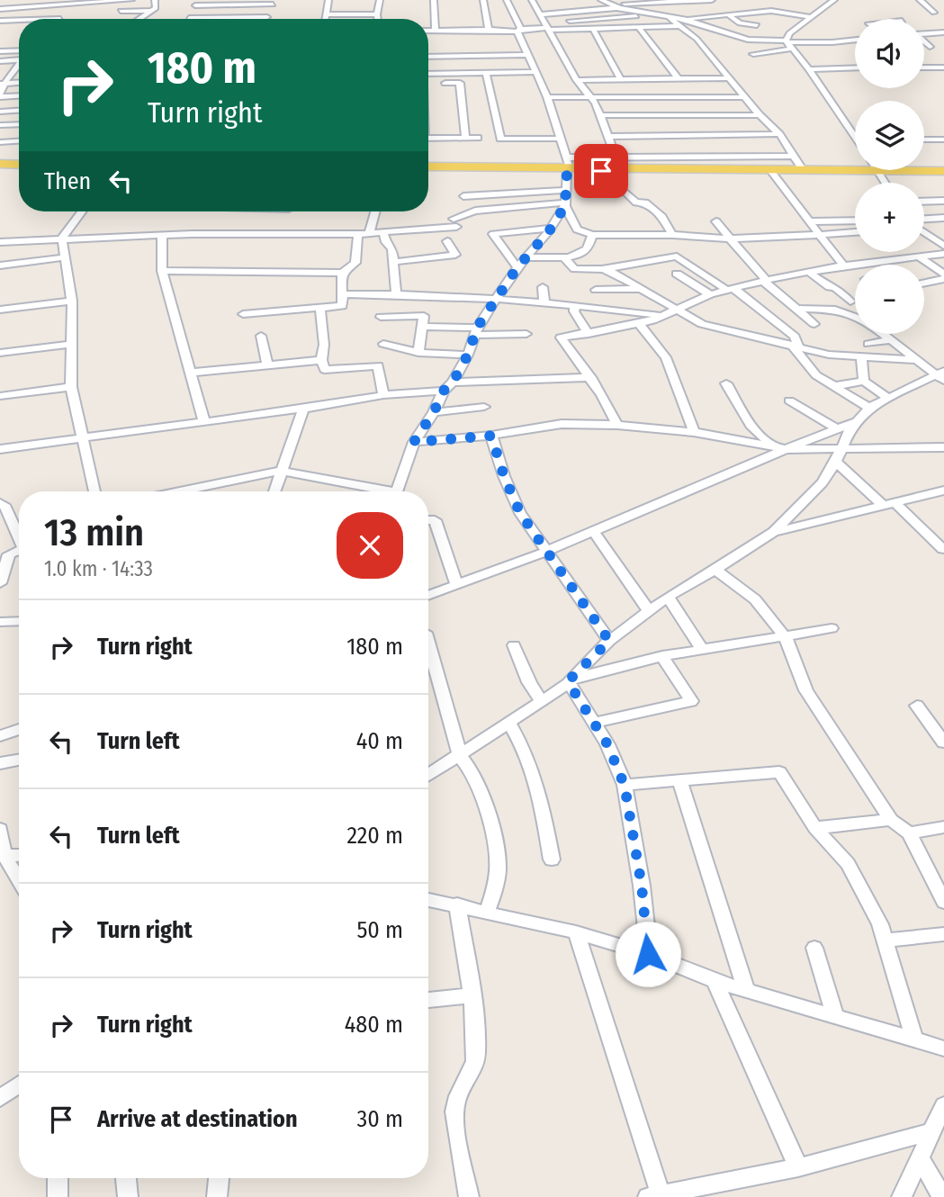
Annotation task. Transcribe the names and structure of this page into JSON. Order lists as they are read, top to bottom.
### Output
{
  "page": {
    "map_buttons": ["+", "−"],
    "turn": ["180 m", "Turn right"],
    "then": "Then",
    "heading": ["13 min", "1.0 km · 14:33"],
    "list": [
      {
        "name": "Turn right",
        "value": "180 m"
      },
      {
        "name": "Turn left",
        "value": "40 m"
      },
      {
        "name": "Turn left",
        "value": "220 m"
      },
      {
        "name": "Turn right",
        "value": "50 m"
      },
      {
        "name": "Turn right",
        "value": "480 m"
      },
      {
        "name": "Arrive at destination",
        "value": "30 m"
      }
    ]
  }
}
